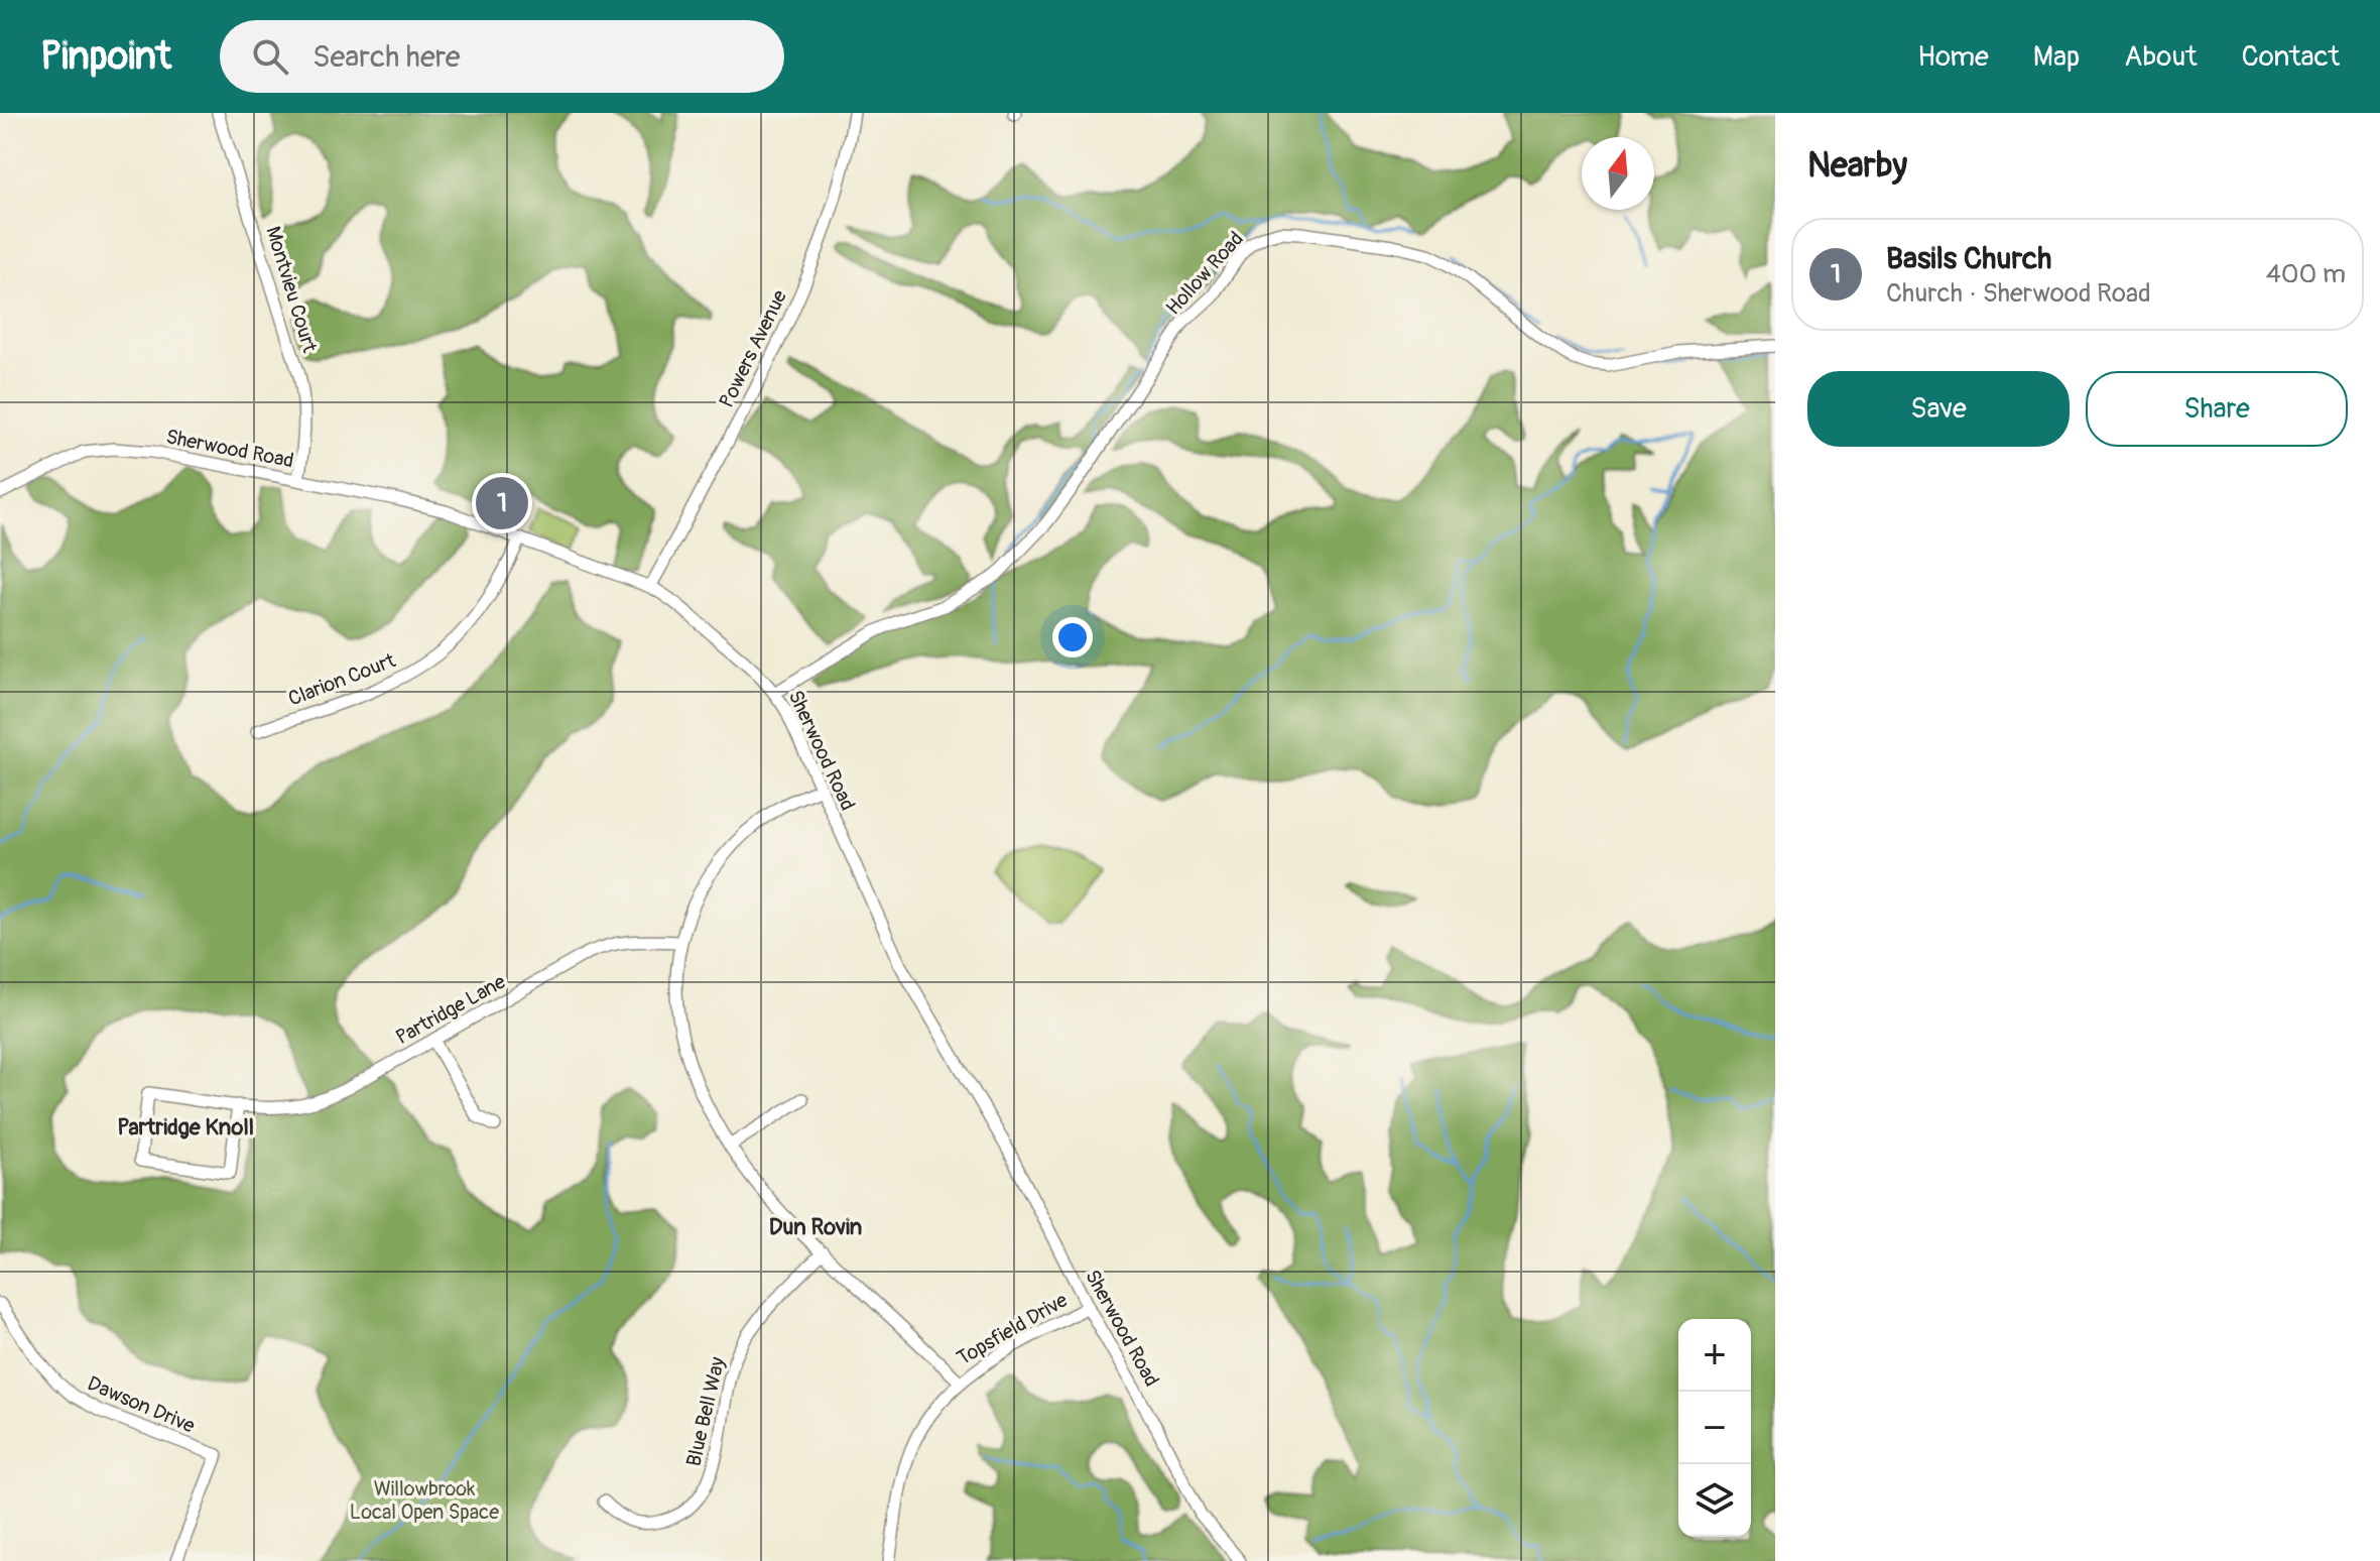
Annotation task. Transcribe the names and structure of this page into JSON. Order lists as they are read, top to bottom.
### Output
{
  "streets": {
    "street": [
      "Hollow Road",
      "Montvieu Court",
      "Powers Avenue",
      "Sherwood Road",
      "Clarion Court",
      "Partridge Lane",
      "Topsfield Drive",
      "Dawson Drive",
      "Blue Bell Way"
    ]
  },
  "crossings": [
    ["Hollow Road", "Sherwood Road"],
    ["Montvieu Court", "Sherwood Road"],
    ["Powers Avenue", "Sherwood Road"],
    ["Sherwood Road", "Clarion Court"],
    ["Sherwood Road", "Topsfield Drive"]
  ],
  "districts": ["Partridge Knoll", "Dun Rovin"],
  "parks": ["Willowbrook Local Open Space"],
  "north": "top",
  "page": {
    "header": "Pinpoint",
    "search": "Search here",
    "nav": [
      "Home",
      "Map",
      "About",
      "Contact"
    ],
    "heading": "Nearby",
    "list": [
      {
        "mark": "1",
        "name": "Basils Church",
        "note": "Church · Sherwood Road",
        "value": "400 m"
      }
    ],
    "buttons": ["Save", "Share"],
    "pins": "1",
    "map_buttons": ["+", "−"]
  }
}
